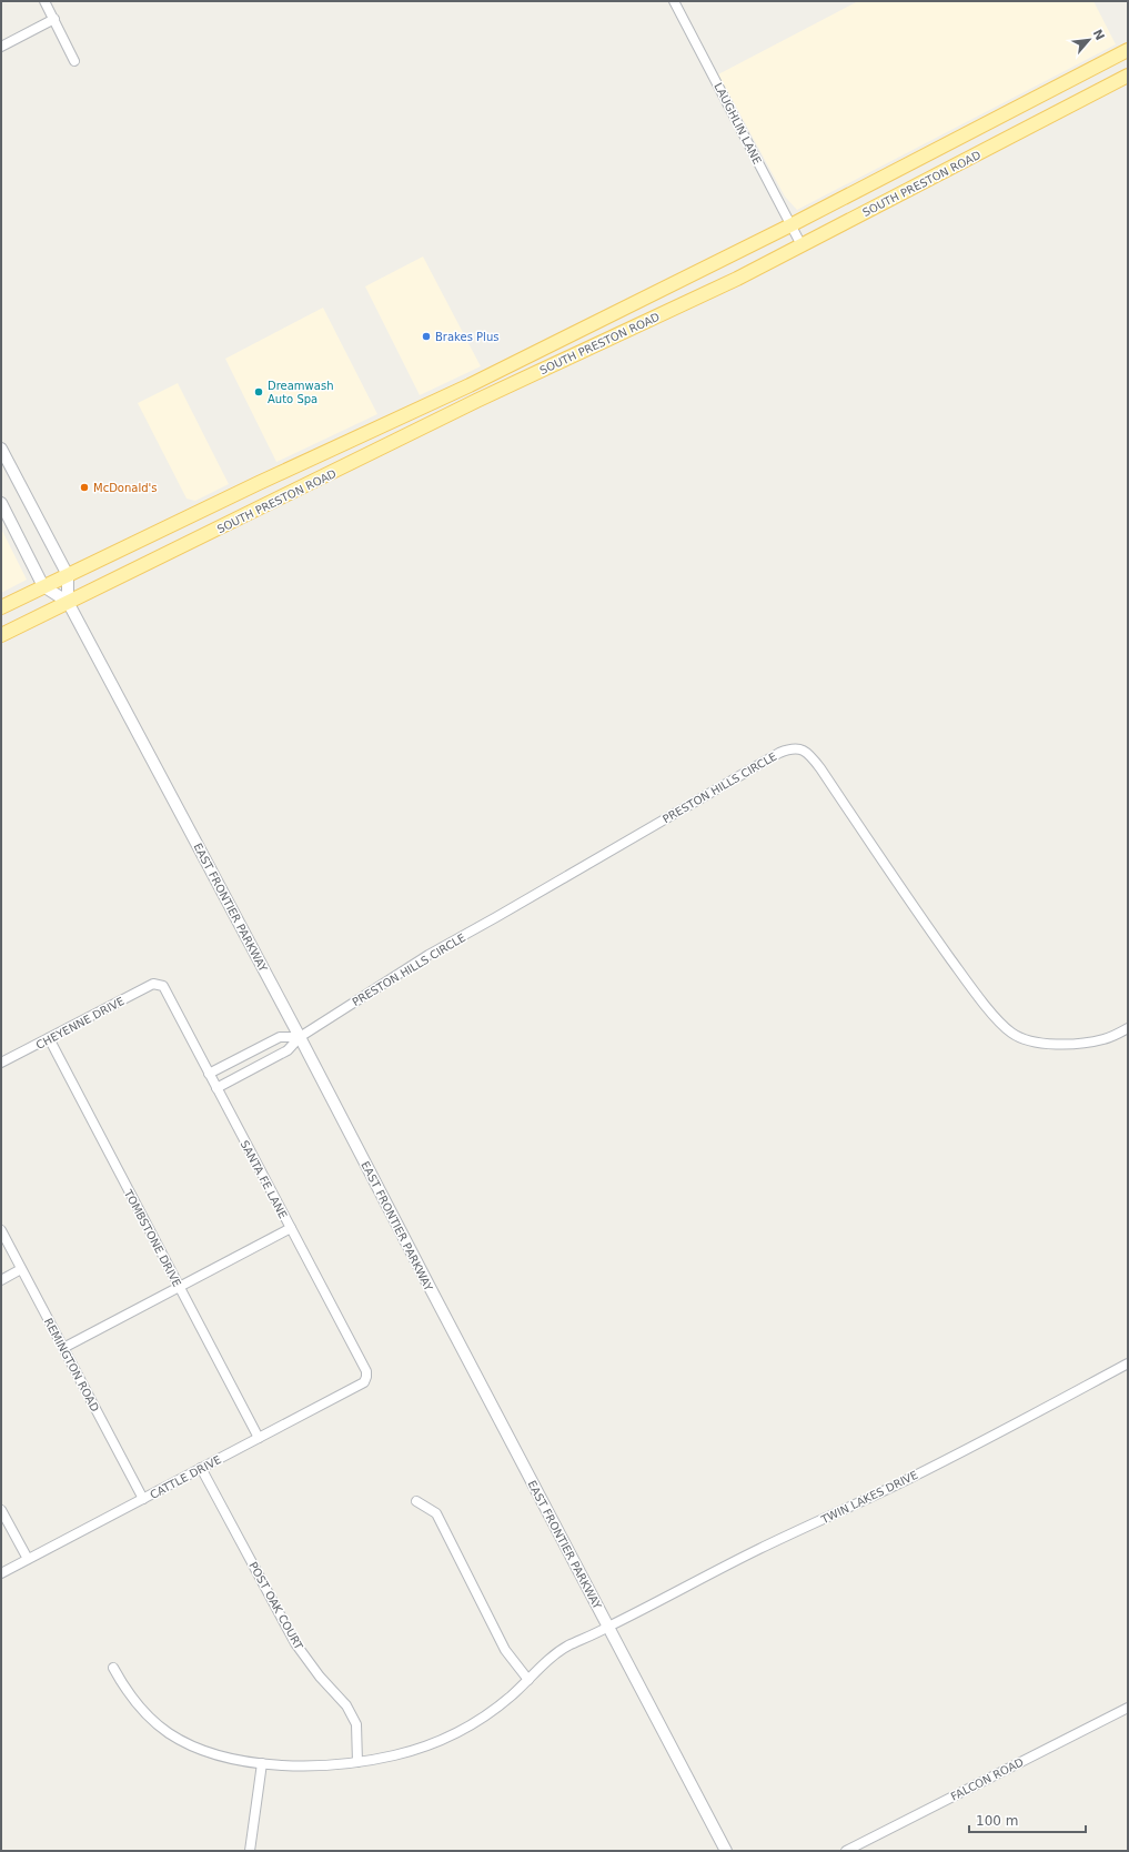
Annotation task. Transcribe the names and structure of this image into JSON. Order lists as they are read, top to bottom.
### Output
{
  "streets": {
    "main road": ["SOUTH PRESTON ROAD"],
    "street": [
      "LAUGHLIN LANE",
      "PRESTON HILLS CIRCLE",
      "EAST FRONTIER PARKWAY",
      "CHEYENNE DRIVE",
      "SANTA FE LANE",
      "TOMBSTONE DRIVE",
      "REMINGTON ROAD",
      "CATTLE DRIVE",
      "TWIN LAKES DRIVE",
      "POST OAK COURT",
      "FALCON ROAD"
    ]
  },
  "crossings": [
    ["LAUGHLIN LANE", "SOUTH PRESTON ROAD"],
    ["SOUTH PRESTON ROAD", "EAST FRONTIER PARKWAY"],
    ["PRESTON HILLS CIRCLE", "EAST FRONTIER PARKWAY"],
    ["PRESTON HILLS CIRCLE", "SANTA FE LANE"],
    ["EAST FRONTIER PARKWAY", "TWIN LAKES DRIVE"],
    ["CHEYENNE DRIVE", "SANTA FE LANE"],
    ["CHEYENNE DRIVE", "TOMBSTONE DRIVE"],
    ["SANTA FE LANE", "CATTLE DRIVE"],
    ["TOMBSTONE DRIVE", "CATTLE DRIVE"],
    ["REMINGTON ROAD", "CATTLE DRIVE"],
    ["CATTLE DRIVE", "POST OAK COURT"],
    ["TWIN LAKES DRIVE", "POST OAK COURT"]
  ],
  "places": ["Brakes Plus", "Dreamwash Auto Spa", "McDonald's"],
  "scale_bar": "100 m",
  "north": "top right"
}
